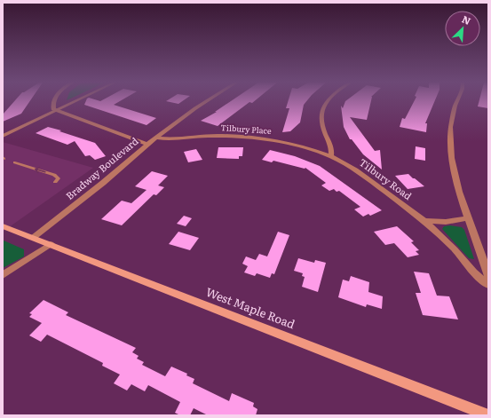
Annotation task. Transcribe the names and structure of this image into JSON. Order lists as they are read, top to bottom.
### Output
{
  "streets": {
    "main road": ["West Maple Road"],
    "street": ["Tilbury Place", "Bradway Boulevard", "Tilbury Road"]
  },
  "crossings": [
    ["Tilbury Place", "Tilbury Road"],
    ["Bradway Boulevard", "West Maple Road"]
  ],
  "north": "top right"
}
